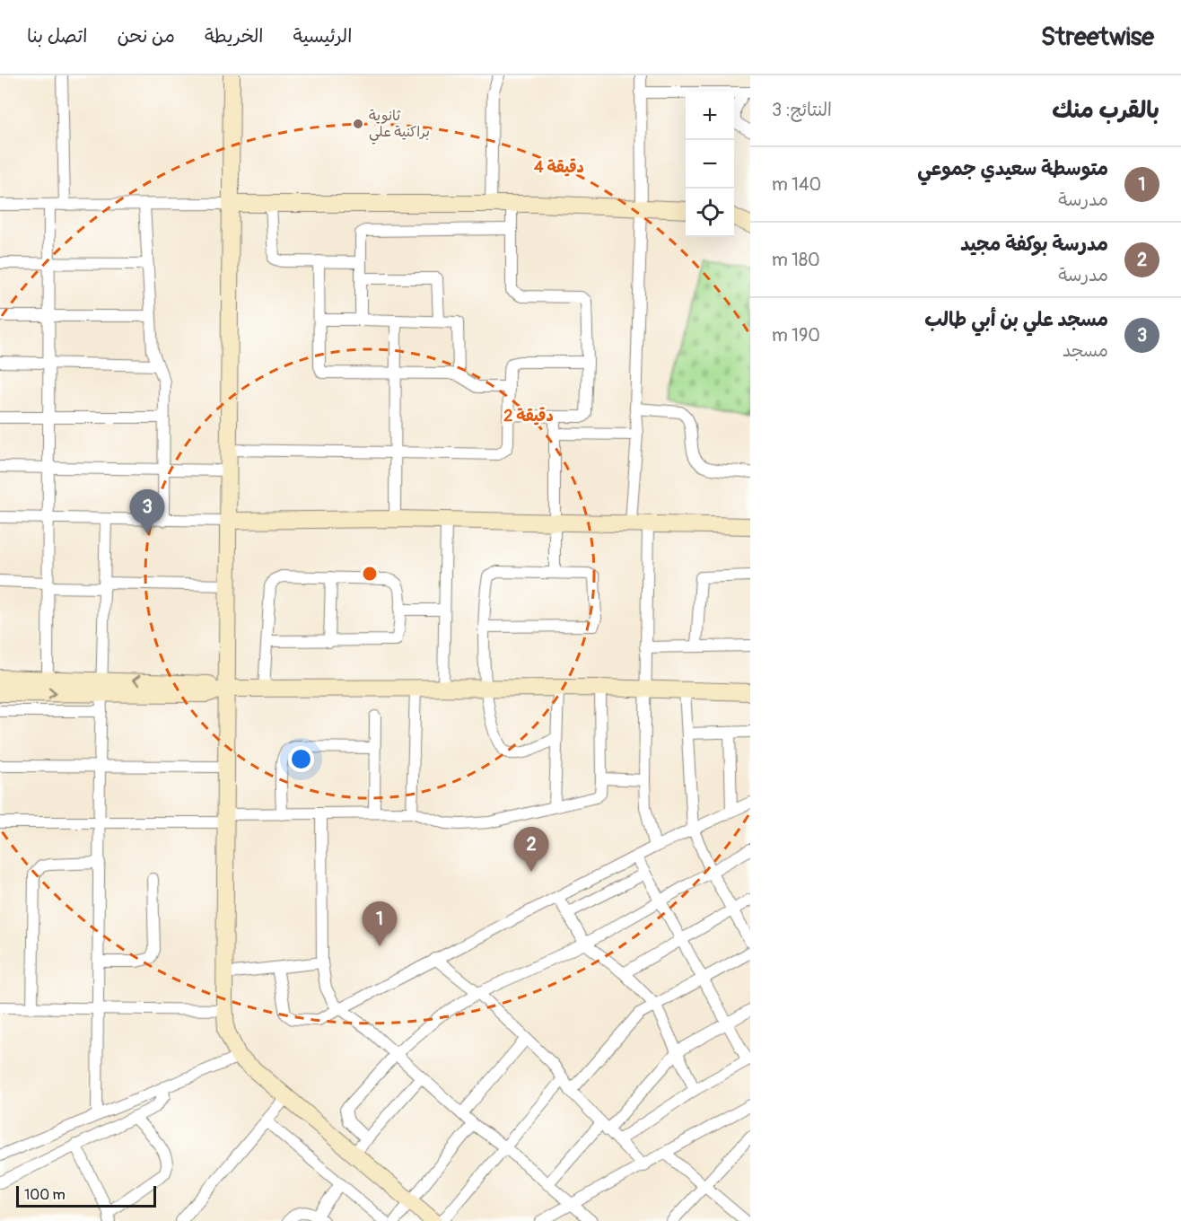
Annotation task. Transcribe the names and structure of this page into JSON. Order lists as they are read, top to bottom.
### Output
{
  "places": ["ثانوية براكنية علي"],
  "scale_bar": "100 m",
  "page": {
    "header": "Streetwise",
    "nav": [
      "الرئيسية",
      "الخريطة",
      "من نحن",
      "اتصل بنا"
    ],
    "heading": ["بالقرب منك", "النتائج: 3"],
    "map_buttons": ["+", "−"],
    "list": [
      {
        "mark": "1",
        "name": "متوسطة سعيدي جموعي",
        "note": "مدرسة",
        "value": "140 m"
      },
      {
        "mark": "2",
        "name": "مدرسة بوكفة مجيد",
        "note": "مدرسة",
        "value": "180 m"
      },
      {
        "mark": "3",
        "name": "مسجد علي بن أبي طالب",
        "note": "مسجد",
        "value": "190 m"
      }
    ],
    "pins": ["3", "2", "1"],
    "scale": "100 m"
  },
  "rings": ["4 دقيقة", "2 دقيقة"]
}
